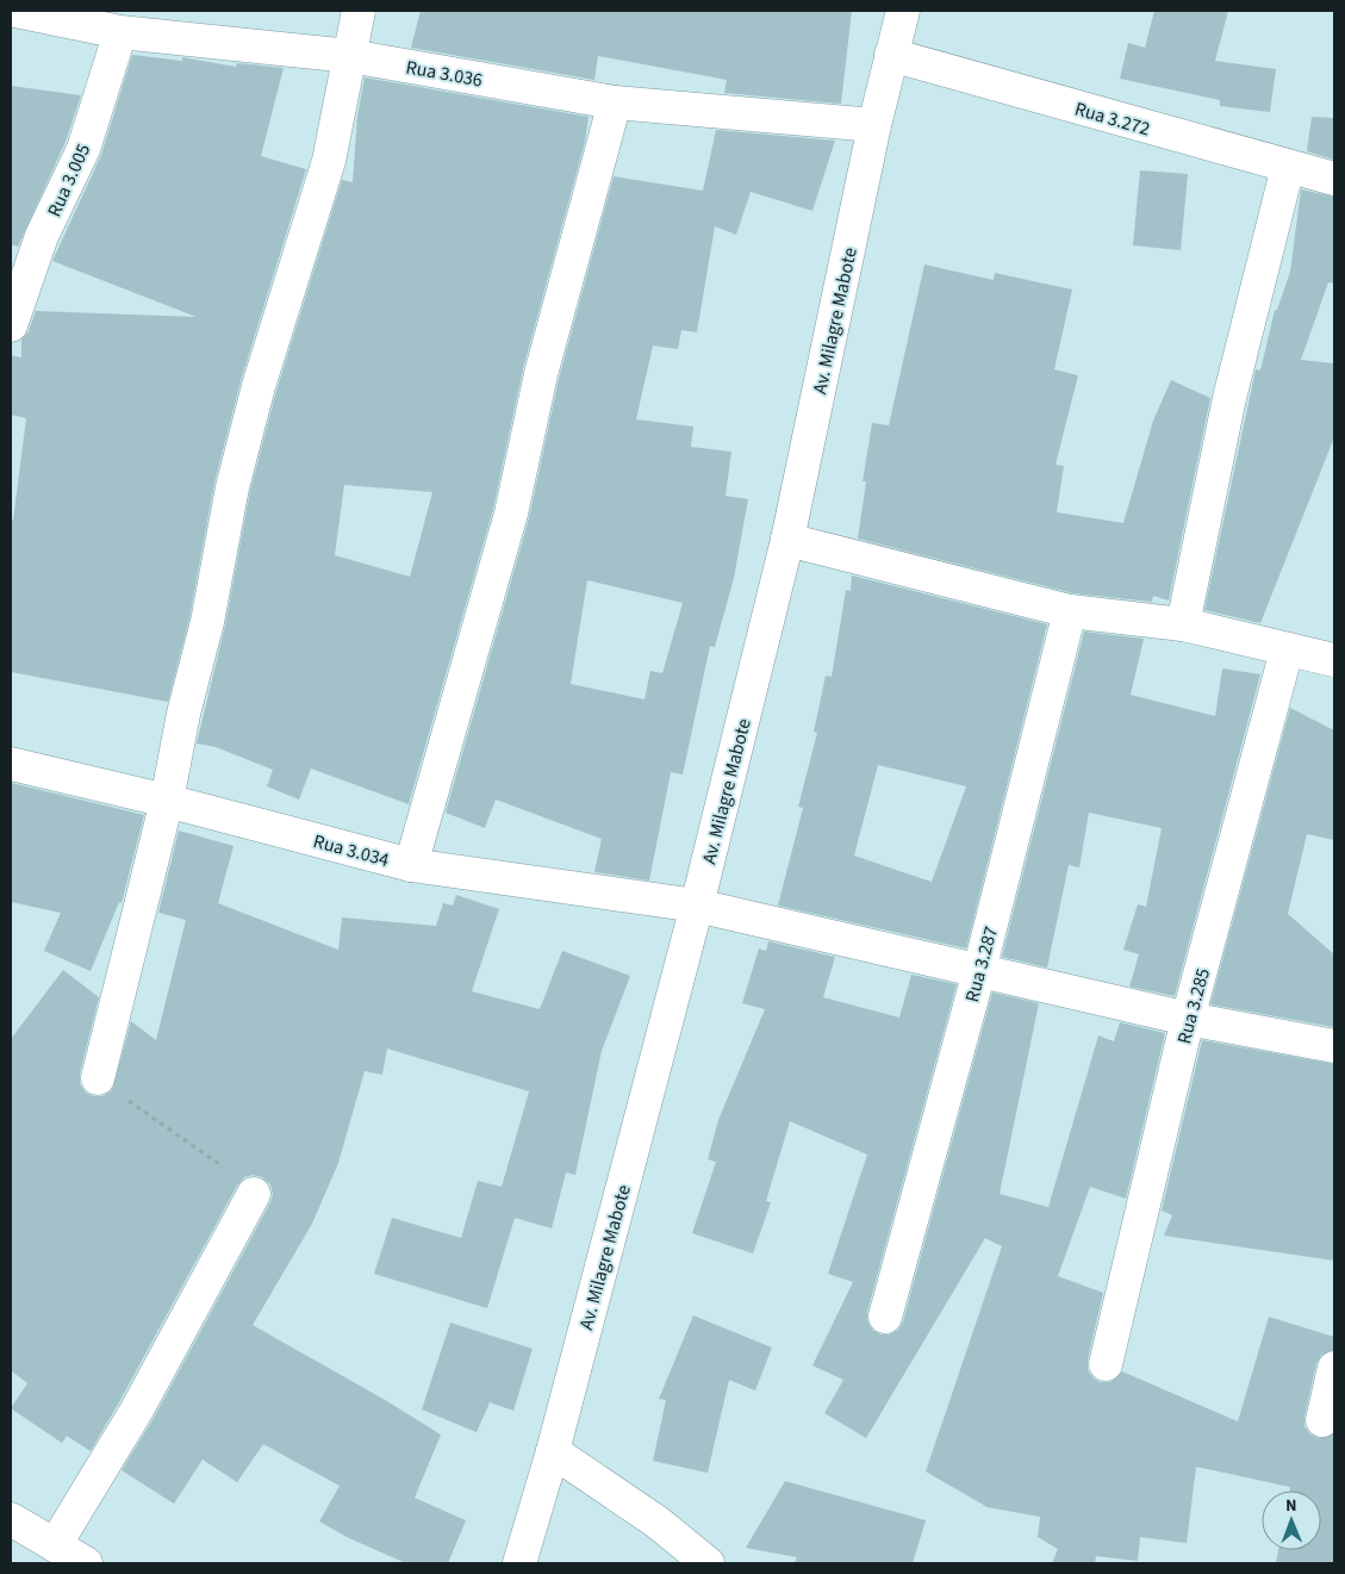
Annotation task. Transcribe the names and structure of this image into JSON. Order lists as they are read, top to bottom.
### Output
{
  "streets": {
    "street": [
      "Rua 3.036",
      "Rua 3.272",
      "Rua 3.005",
      "Av. Milagre Mabote",
      "Rua 3.034",
      "Rua 3.287",
      "Rua 3.285"
    ]
  },
  "crossings": [
    ["Rua 3.036", "Rua 3.005"],
    ["Rua 3.036", "Av. Milagre Mabote"],
    ["Rua 3.272", "Av. Milagre Mabote"],
    ["Av. Milagre Mabote", "Rua 3.034"],
    ["Rua 3.034", "Rua 3.287"],
    ["Rua 3.034", "Rua 3.285"]
  ],
  "north": "top"
}
